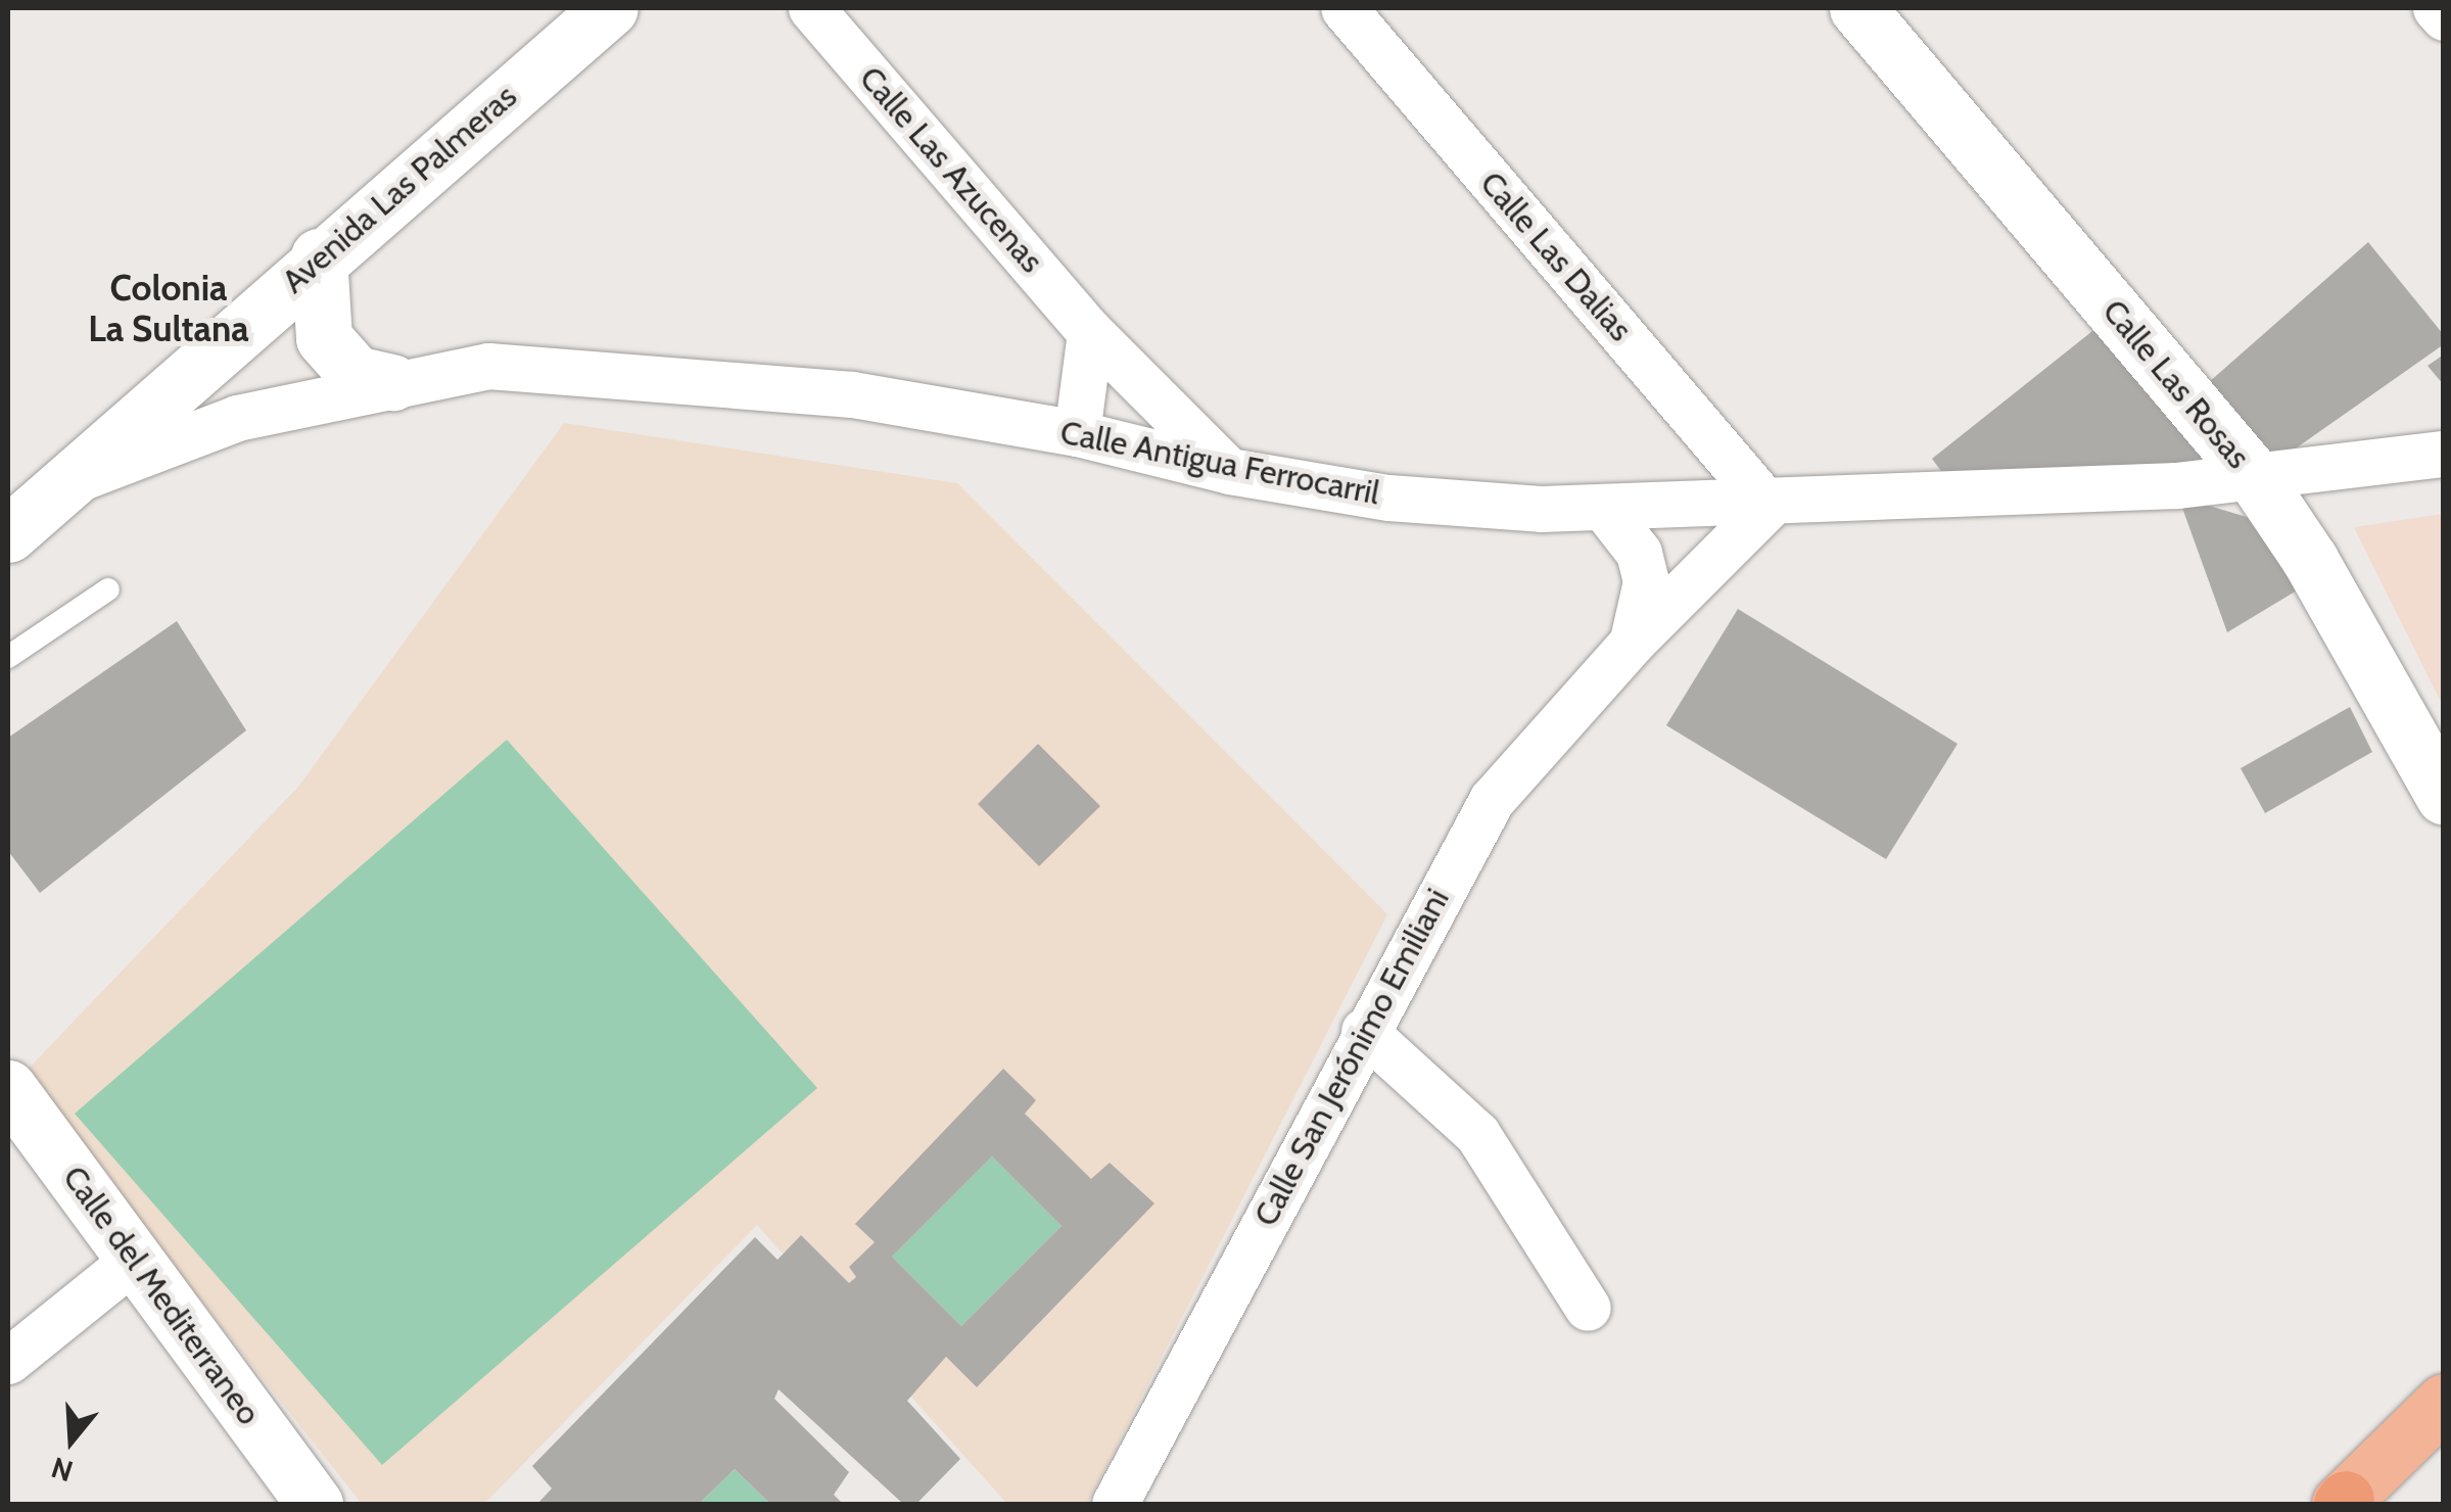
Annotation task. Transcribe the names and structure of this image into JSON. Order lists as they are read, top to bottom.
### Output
{
  "streets": {
    "street": [
      "Calle Las Azucenas",
      "Avenida Las Palmeras",
      "Calle Las Dalias",
      "Calle Las Rosas",
      "Calle Antigua Ferrocarril",
      "Calle San Jerónimo Emiliani",
      "Calle del Mediterraneo"
    ]
  },
  "crossings": [
    ["Calle Las Azucenas", "Calle Antigua Ferrocarril"],
    ["Avenida Las Palmeras", "Calle Antigua Ferrocarril"],
    ["Calle Las Dalias", "Calle Antigua Ferrocarril"],
    ["Calle Las Dalias", "Calle San Jerónimo Emiliani"],
    ["Calle Las Rosas", "Calle Antigua Ferrocarril"],
    ["Calle Antigua Ferrocarril", "Calle San Jerónimo Emiliani"]
  ],
  "districts": ["Colonia La Sultana"],
  "north": "bottom"
}
